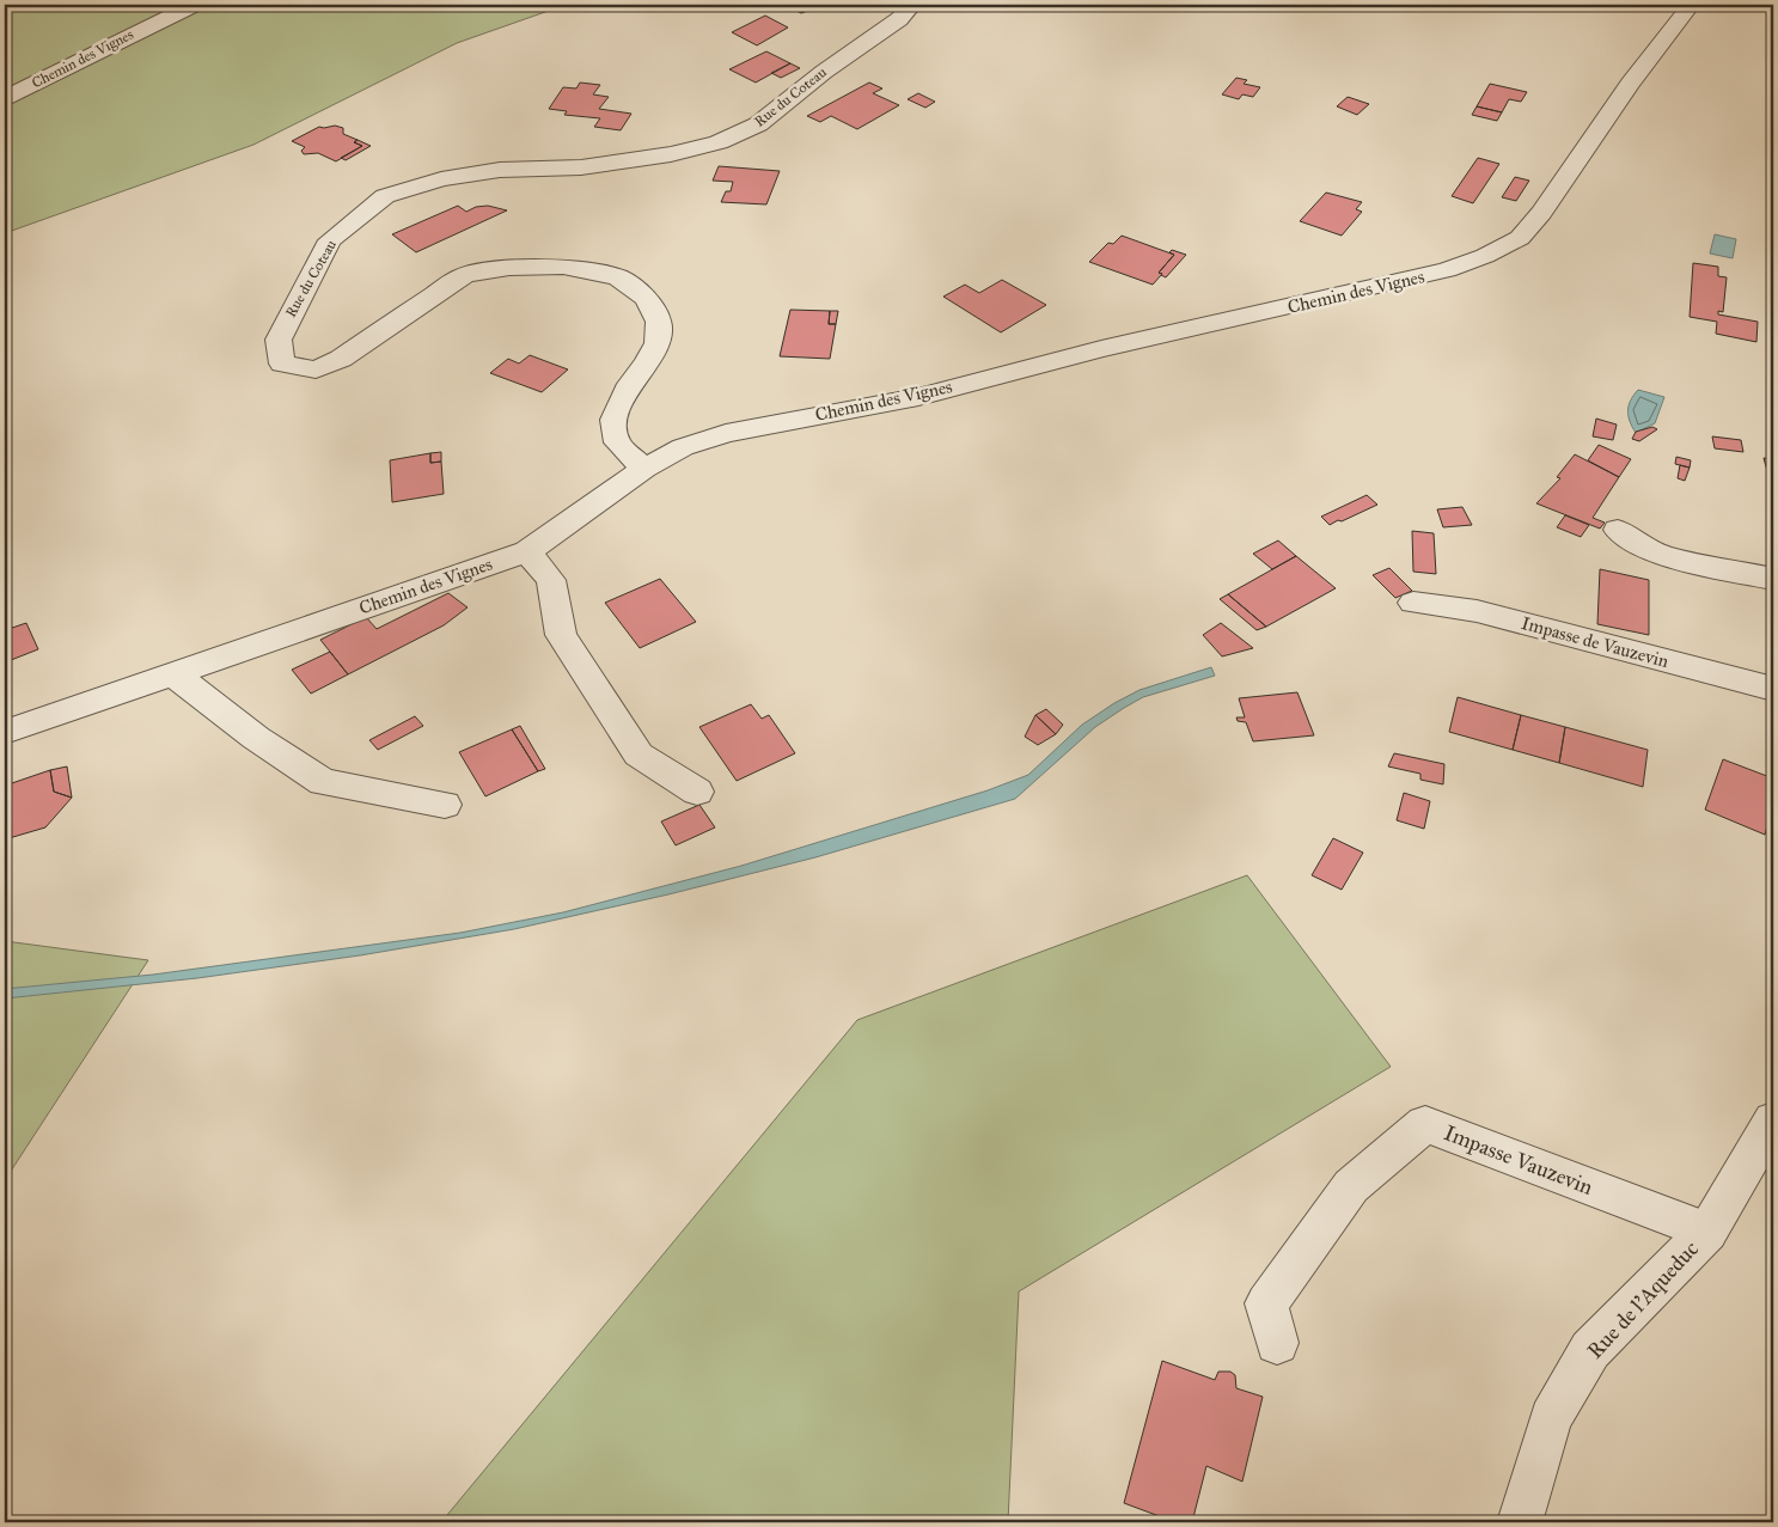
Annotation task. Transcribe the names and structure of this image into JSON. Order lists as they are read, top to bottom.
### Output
{
  "streets": {
    "street": [
      "Chemin des Vignes",
      "Rue du Coteau",
      "Impasse de Vauzevin",
      "Impasse Vauzevin",
      "Rue de l'Aqueduc"
    ]
  },
  "crossings": [
    ["Chemin des Vignes", "Rue du Coteau"],
    ["Impasse Vauzevin", "Rue de l'Aqueduc"]
  ]
}
